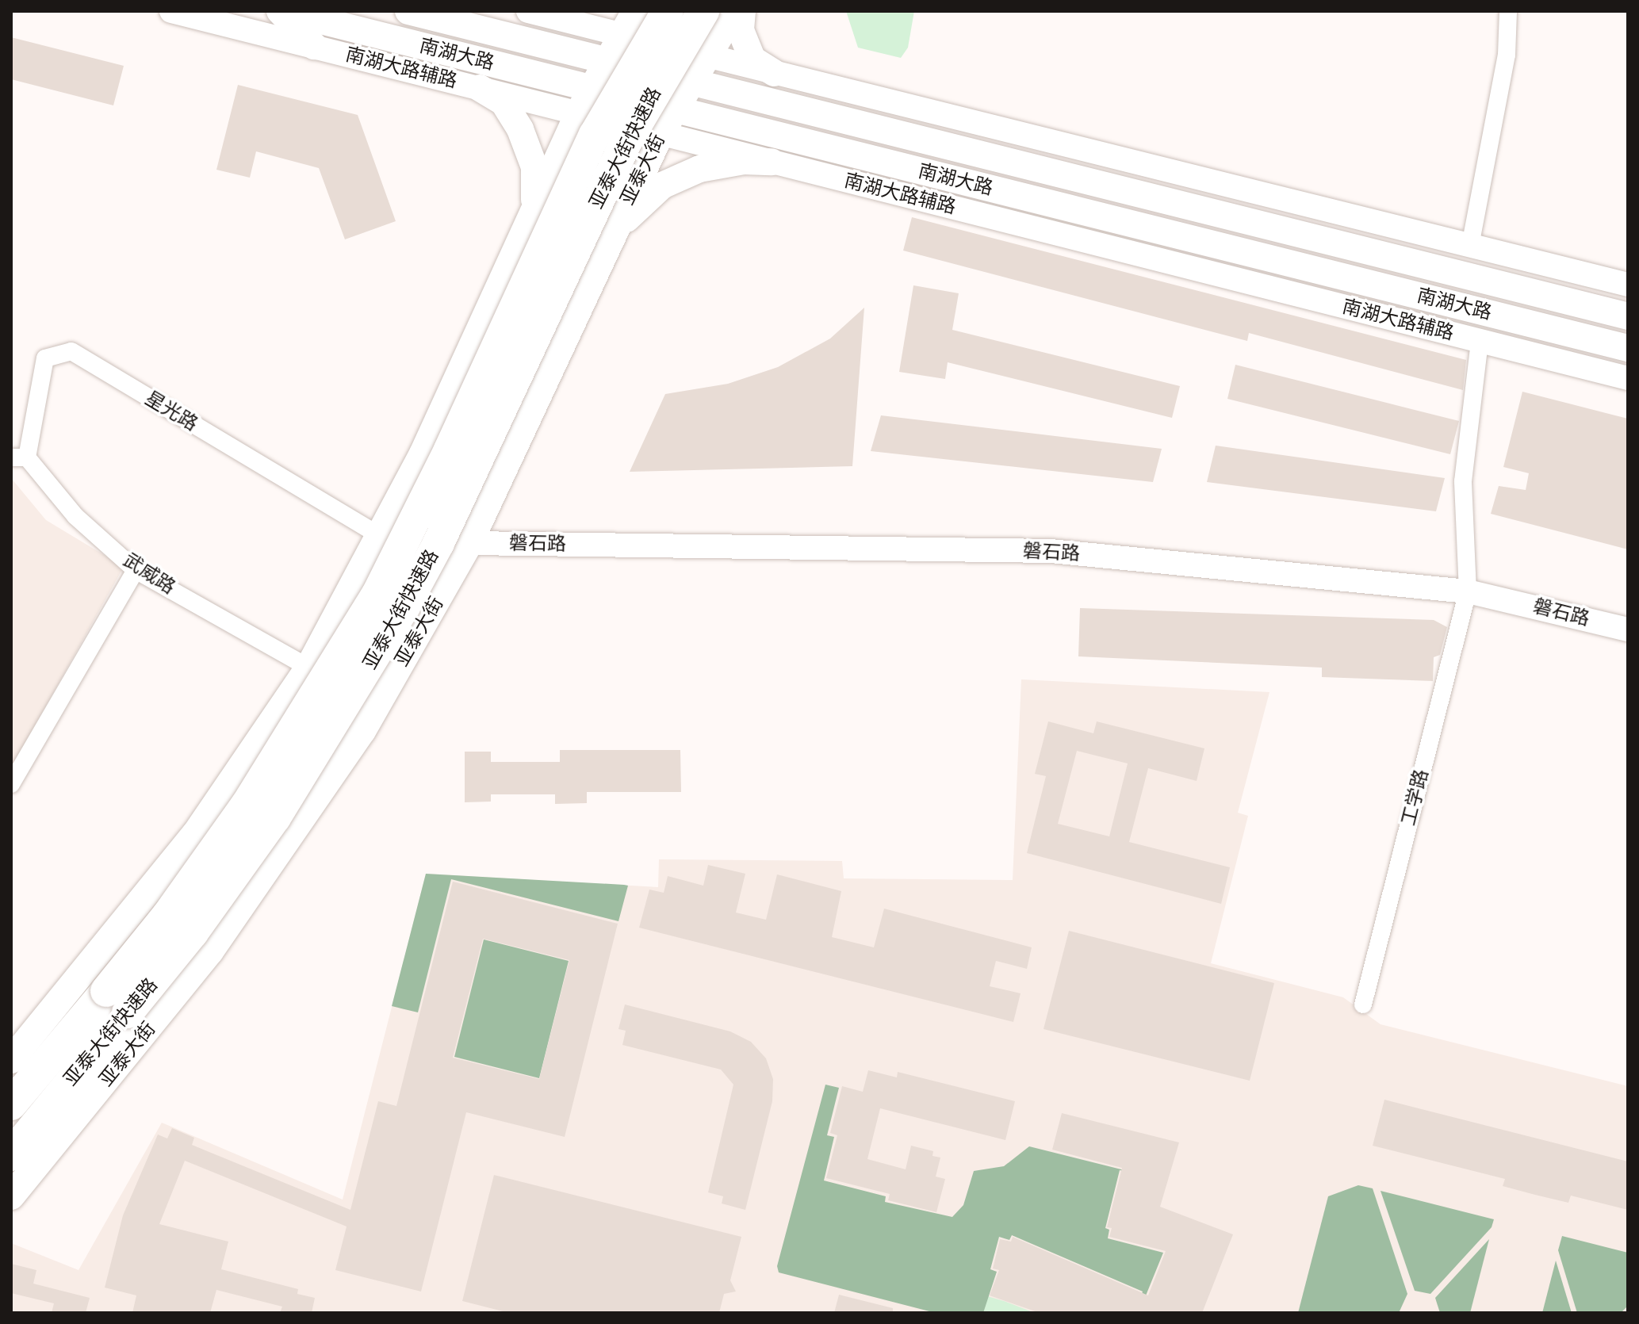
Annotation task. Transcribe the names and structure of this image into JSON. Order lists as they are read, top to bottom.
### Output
{
  "streets": {
    "highway": ["亚泰大街快速路"],
    "main road": ["南湖大路", "亚泰大街"],
    "street": [
      "南湖大路辅路",
      "星光路",
      "磐石路",
      "武威路",
      "工学路"
    ]
  },
  "crossings": [
    ["南湖大路", "亚泰大街"],
    ["南湖大路辅路", "亚泰大街"],
    ["南湖大路辅路", "工学路"],
    ["亚泰大街", "磐石路"],
    ["星光路", "武威路"],
    ["磐石路", "工学路"]
  ]
}
